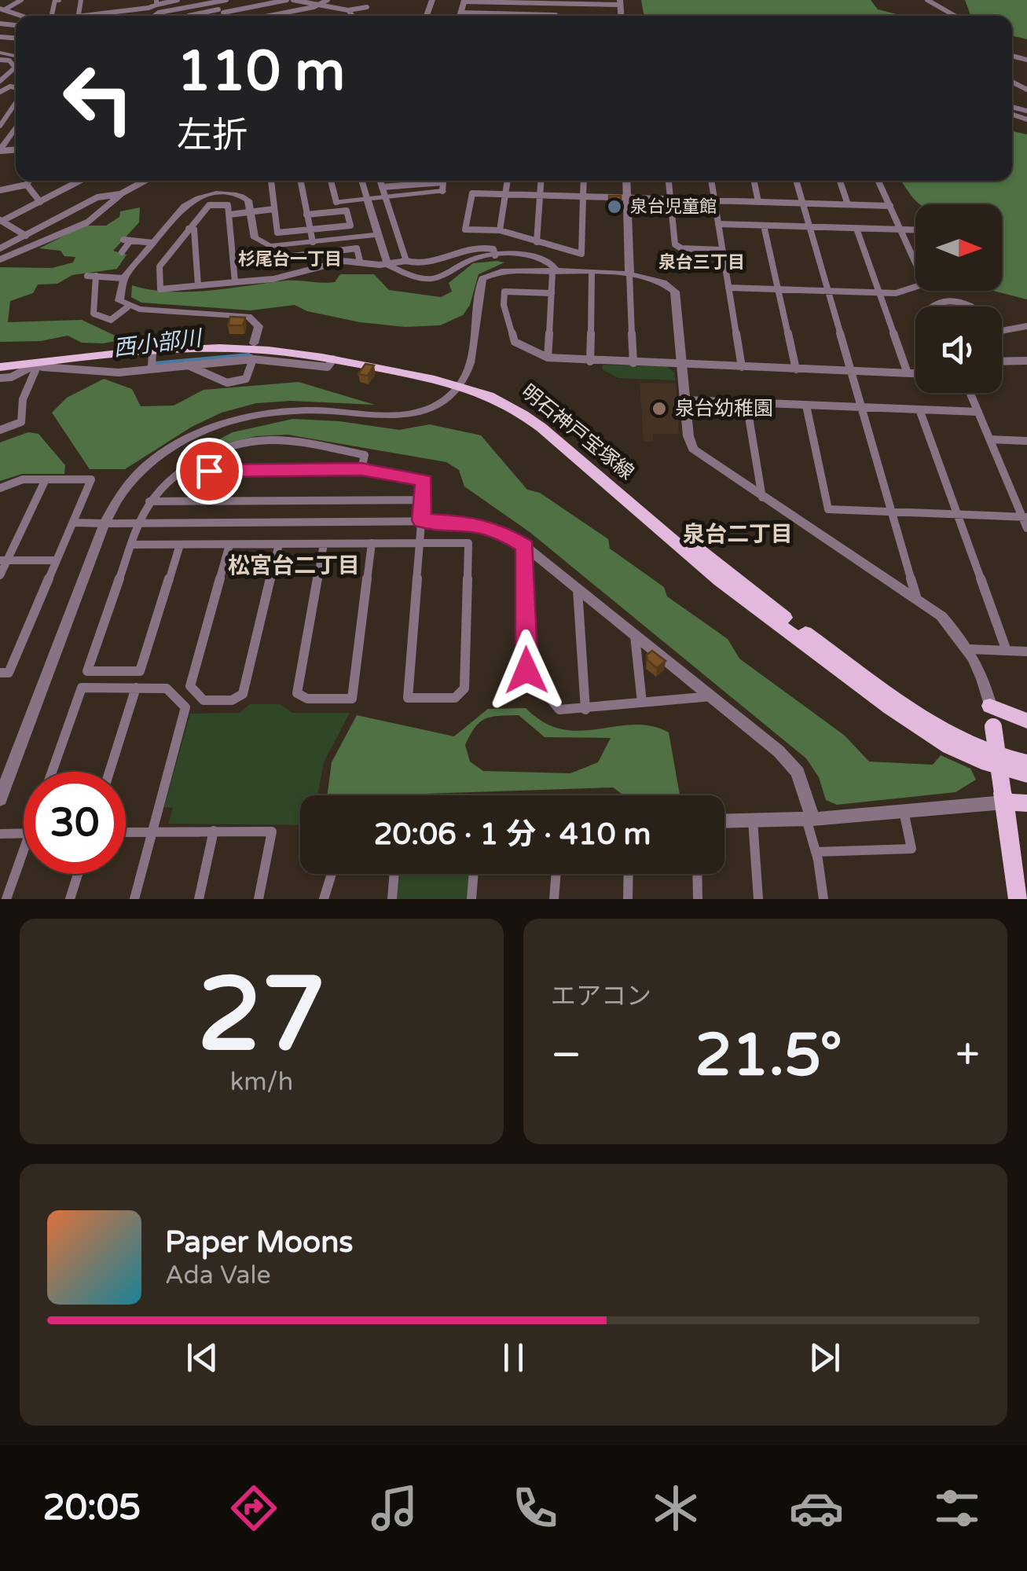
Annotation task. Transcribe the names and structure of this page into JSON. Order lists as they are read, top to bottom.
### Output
{
  "streets": {
    "main road": ["明石神戸宝塚線"]
  },
  "districts": [
    "杉尾台一丁目",
    "泉台三丁目",
    "泉台二丁目",
    "松宮台二丁目"
  ],
  "water": ["西小部川"],
  "places": ["泉台児童館", "泉台幼稚園"],
  "north": "right",
  "page": {
    "turn": ["110 m", "左折"],
    "limit": "30",
    "trip": "20:06 · 1 分 · 410 m",
    "tile": [
      ["27", "km/h"],
      "エアコン"
    ],
    "heat": ["−", "21.5°", "+"],
    "song": ["Paper Moons", "Ada Vale"],
    "tabs": "20:05"
  }
}
